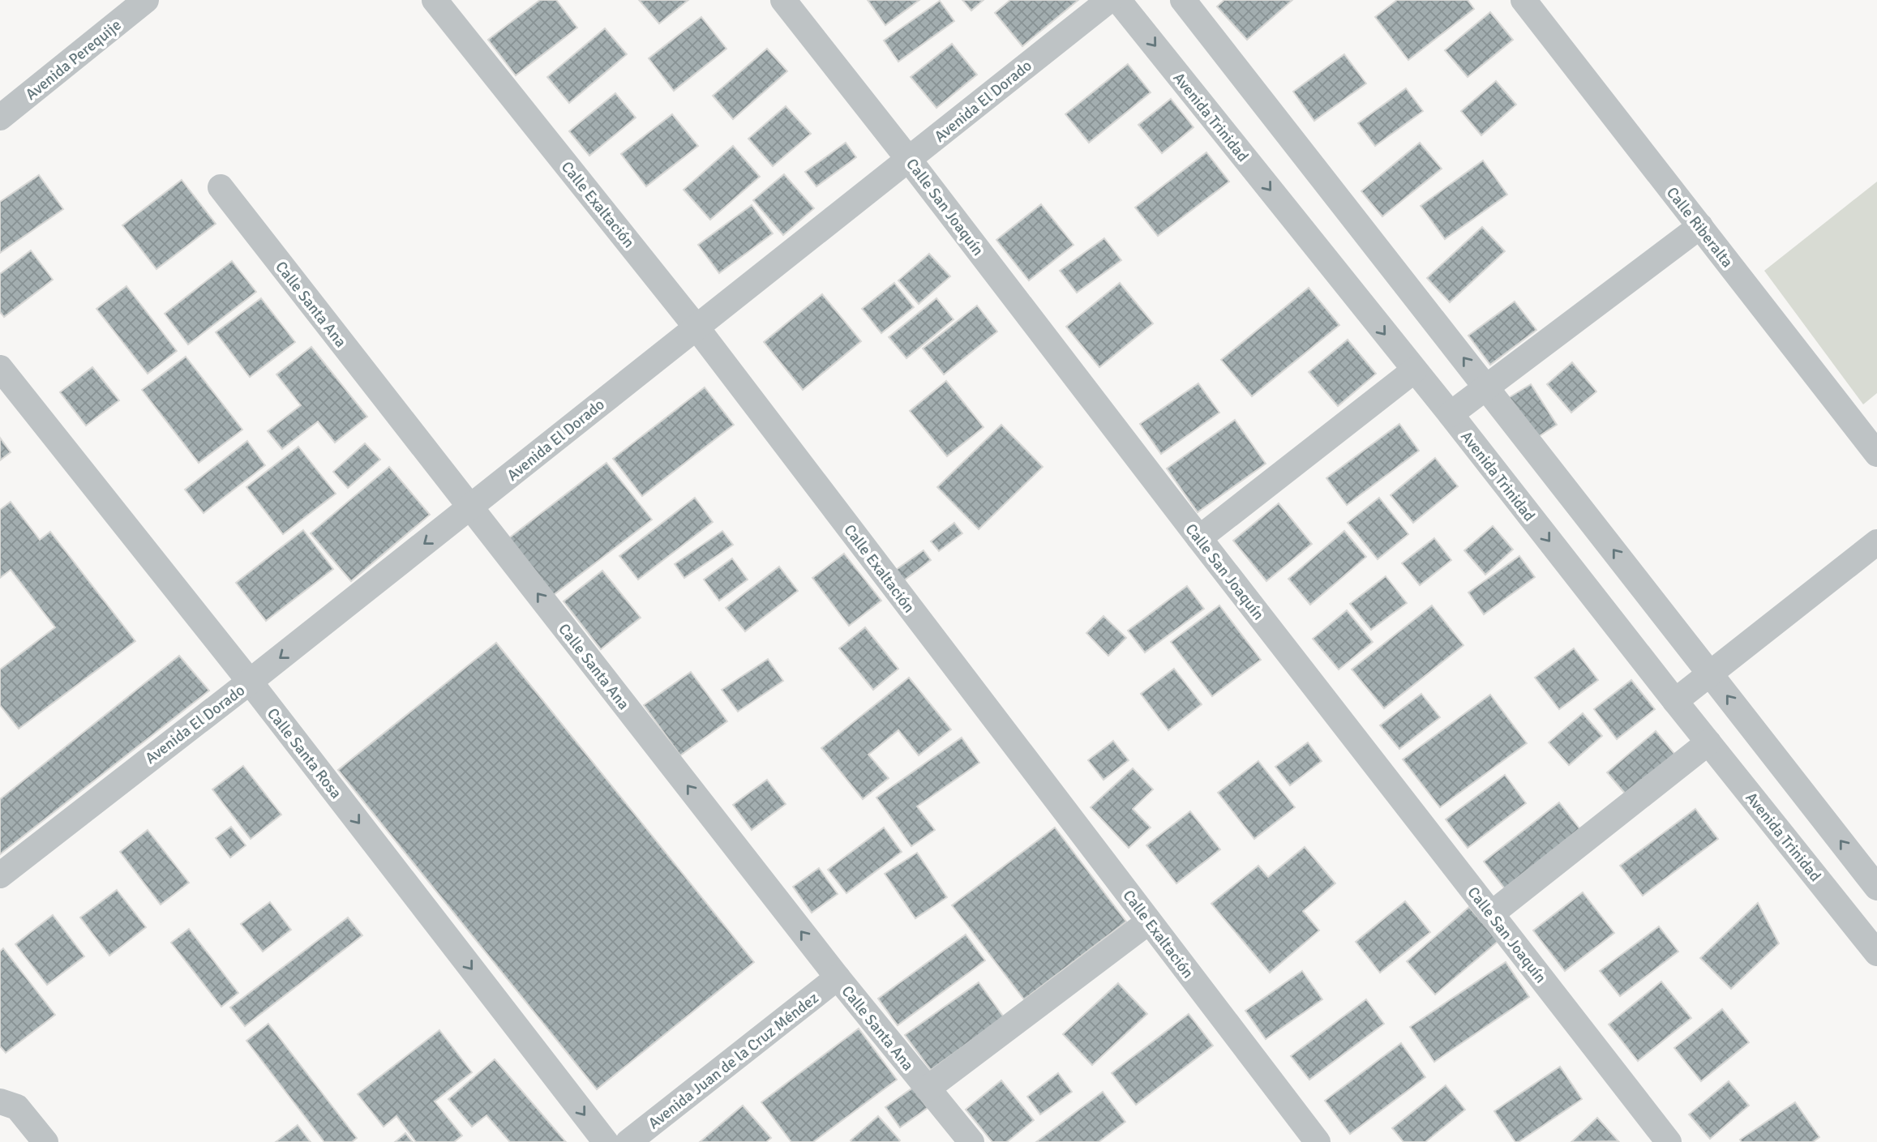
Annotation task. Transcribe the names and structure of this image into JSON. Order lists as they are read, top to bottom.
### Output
{
  "streets": {
    "street": [
      "Avenida Perequije",
      "Avenida El Dorado",
      "Avenida Trinidad",
      "Calle Exaltación",
      "Calle San Joaquín",
      "Calle Riberalta",
      "Calle Santa Ana",
      "Calle Santa Rosa",
      "Avenida Juan de la Cruz Méndez"
    ]
  },
  "crossings": [
    ["Avenida El Dorado", "Calle Exaltación"],
    ["Avenida El Dorado", "Calle San Joaquín"],
    ["Avenida El Dorado", "Calle Santa Ana"],
    ["Avenida El Dorado", "Calle Santa Rosa"],
    ["Calle Santa Ana", "Avenida Juan de la Cruz Méndez"]
  ],
  "one_way": ["Calle Santa Ana", "Calle Santa Rosa"]
}
